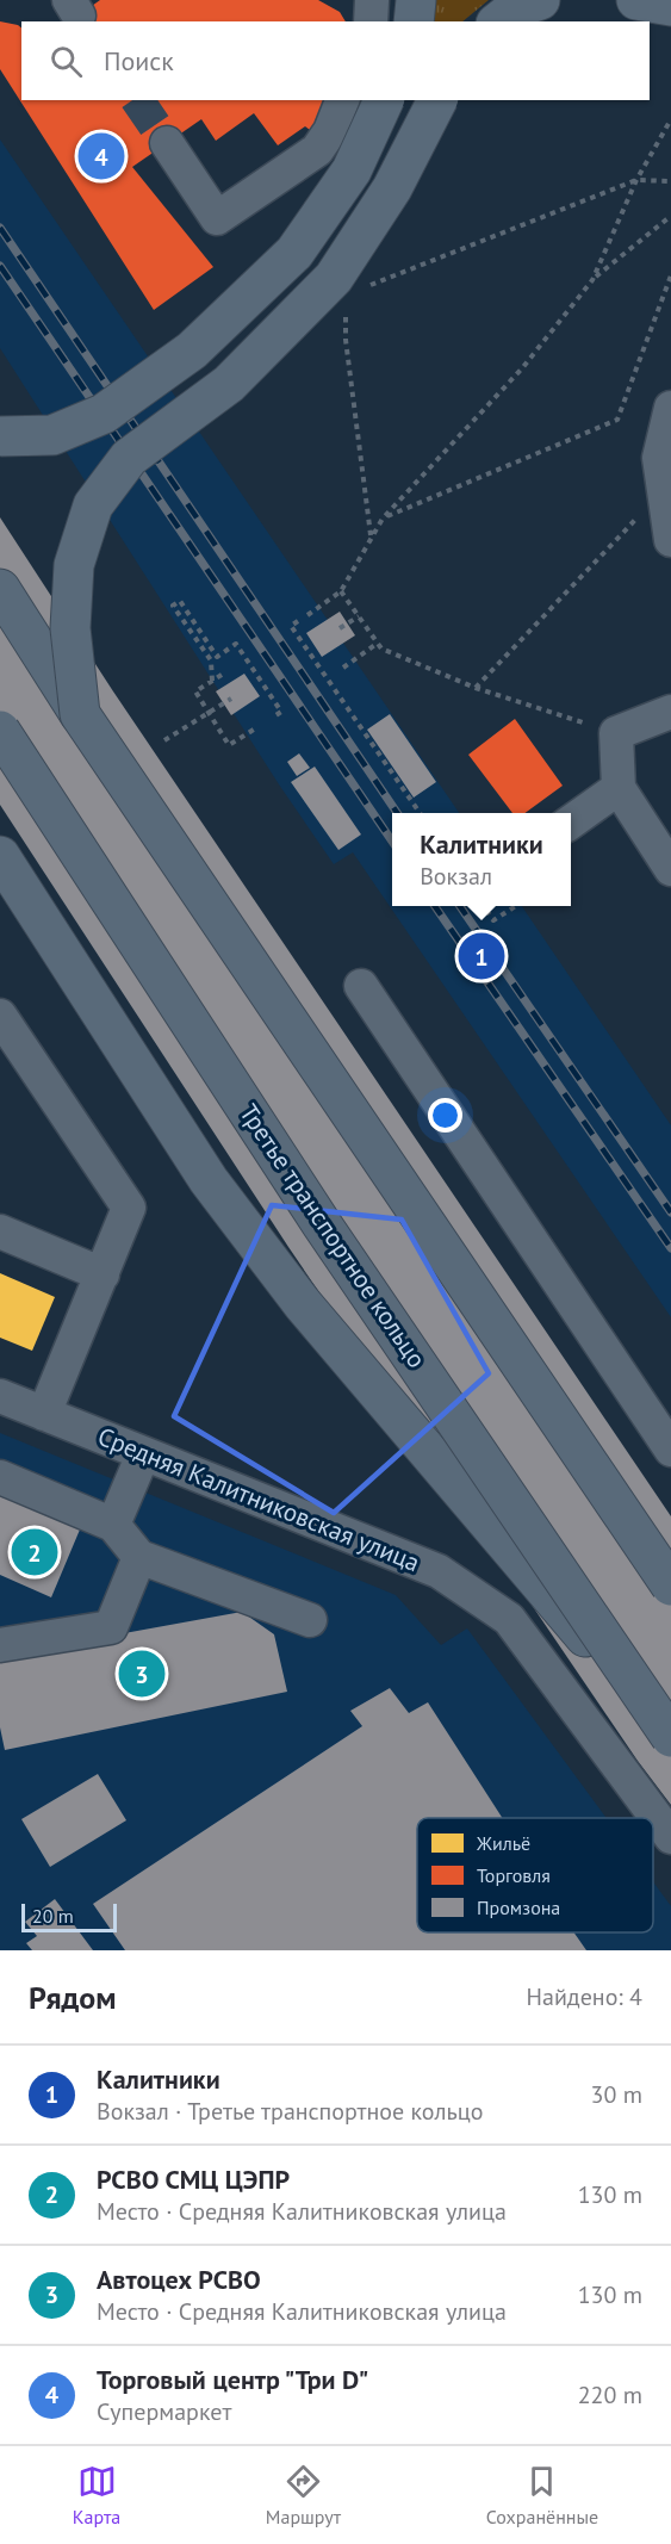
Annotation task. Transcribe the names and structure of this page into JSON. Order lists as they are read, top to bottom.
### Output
{
  "streets": {
    "main road": ["Третье транспортное кольцо"],
    "street": ["Средняя Калитниковская улица"]
  },
  "legend": ["Жильё", "Торговля", "Промзона"],
  "scale_bar": "20 m",
  "page": {
    "search": "Поиск",
    "pins": [
      "4",
      "1",
      "2",
      "3"
    ],
    "popup": ["Калитники", "Вокзал"],
    "scale": "20 m",
    "heading": ["Рядом", "Найдено: 4"],
    "list": [
      {
        "mark": "1",
        "name": "Калитники",
        "note": "Вокзал · Третье транспортное кольцо",
        "value": "30 m"
      },
      {
        "mark": "2",
        "name": "РСВО СМЦ ЦЭПР",
        "note": "Место · Средняя Калитниковская улица",
        "value": "130 m"
      },
      {
        "mark": "3",
        "name": "Автоцех РСВО",
        "note": "Место · Средняя Калитниковская улица",
        "value": "130 m"
      },
      {
        "mark": "4",
        "name": "Торговый центр \"Три D\"",
        "note": "Супермаркет",
        "value": "220 m"
      }
    ],
    "nav": ["Карта", "Маршрут", "Сохранённые"]
  }
}
